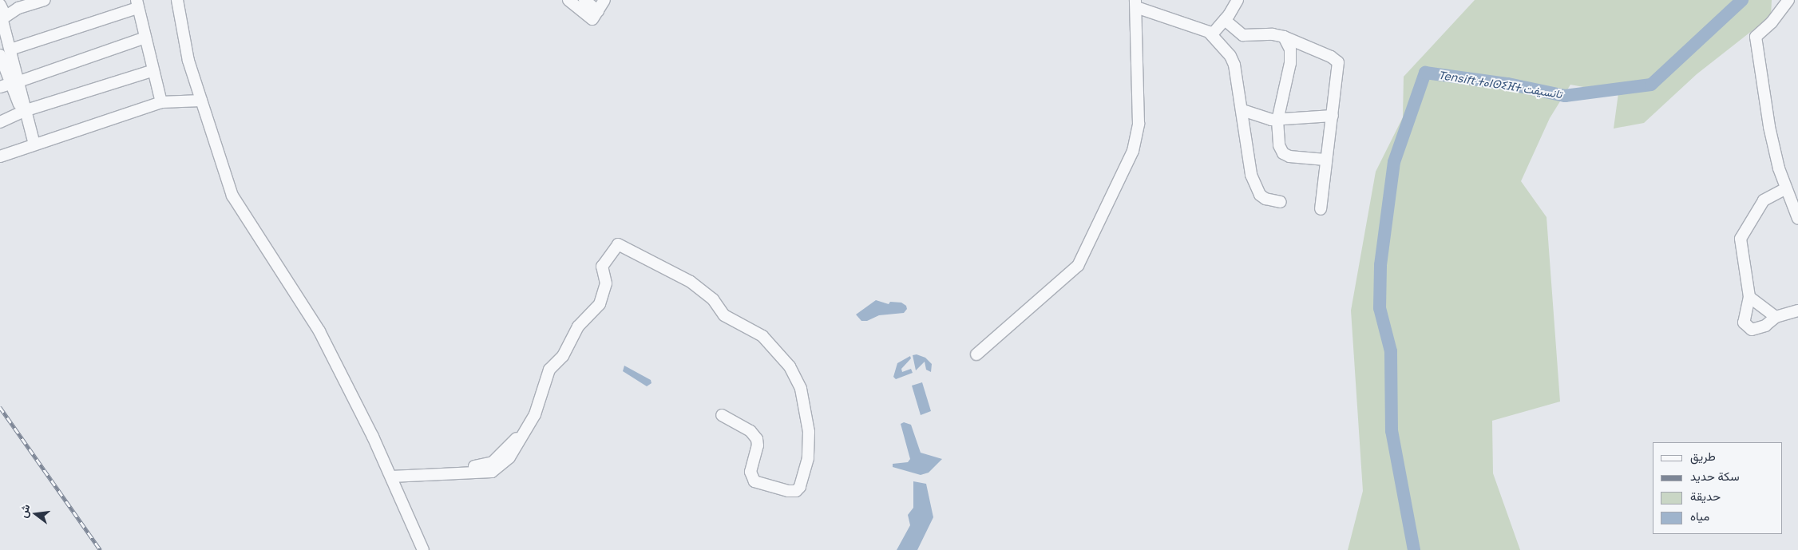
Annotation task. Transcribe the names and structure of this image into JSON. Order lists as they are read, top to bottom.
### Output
{
  "water": ["Tensift ⵜⴰⵏⵙⵉⴼⵜ تانسيفت"],
  "legend": [
    "طريق",
    "سكة حديد",
    "حديقة",
    "مياه"
  ],
  "north": "left"
}
